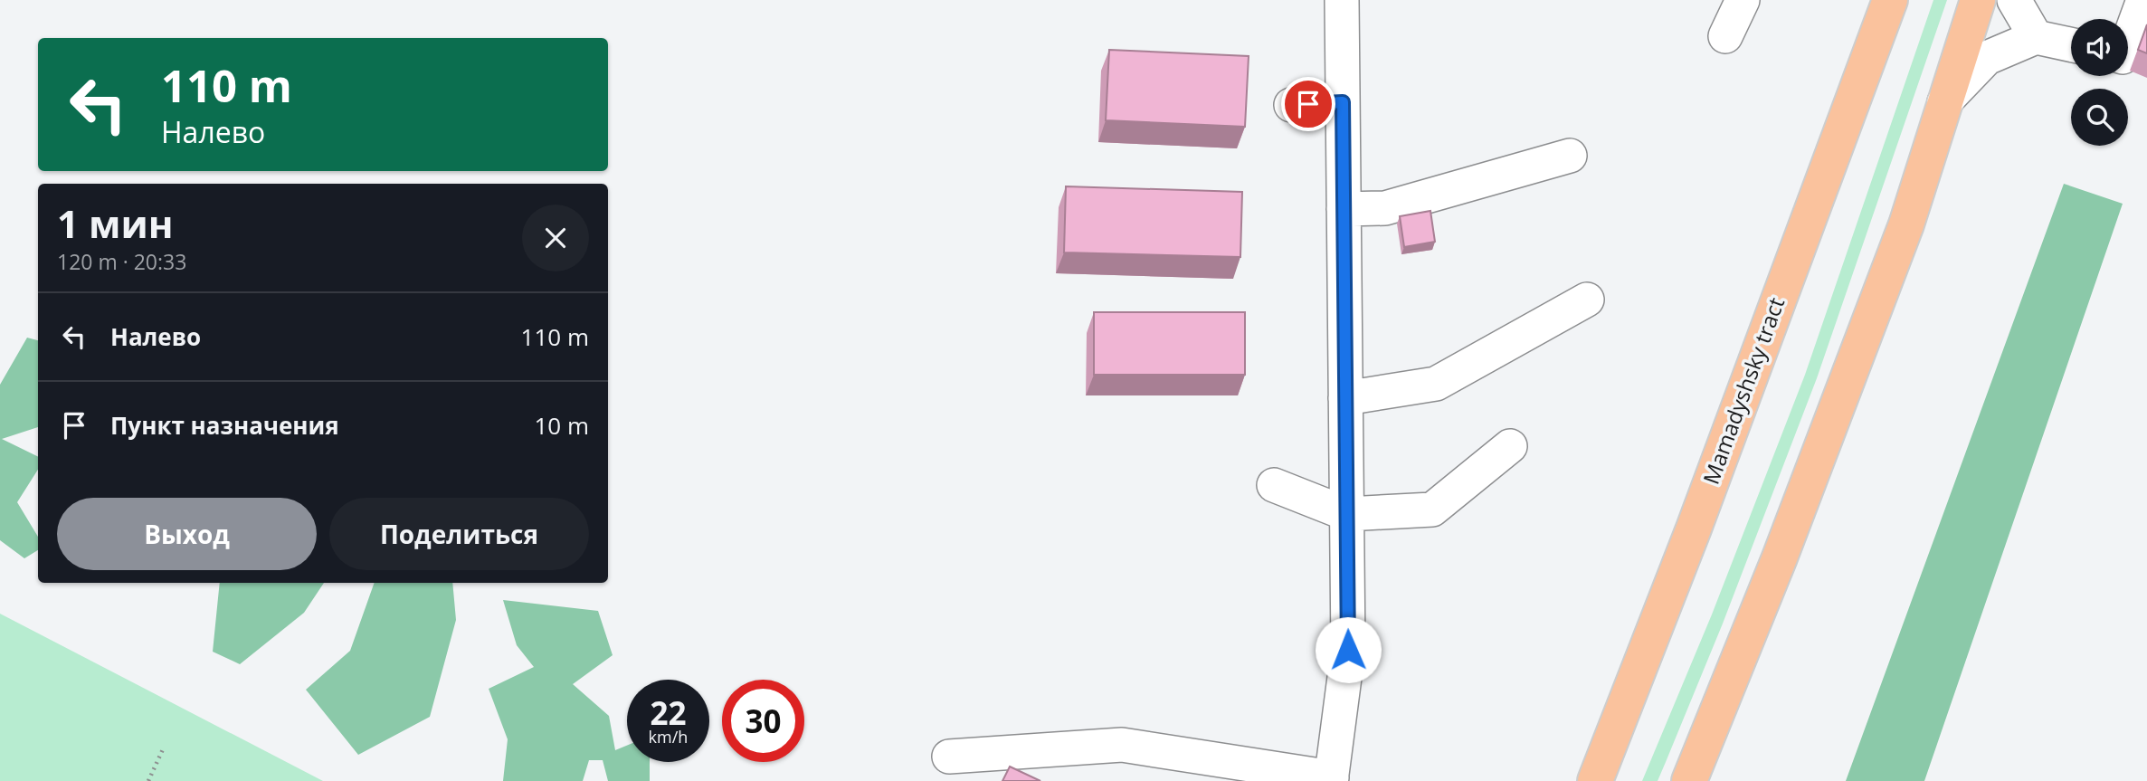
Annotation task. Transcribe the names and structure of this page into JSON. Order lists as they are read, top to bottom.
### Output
{
  "streets": {
    "main road": ["Mamadyshsky tract"]
  },
  "page": {
    "turn": ["110 m", "Налево"],
    "heading": ["1 мин", "120 m · 20:33"],
    "list": [
      {
        "name": "Налево",
        "value": "110 m"
      },
      {
        "name": "Пункт назначения",
        "value": "10 m"
      }
    ],
    "buttons": ["Выход", "Поделиться"],
    "speed": "22 km/h",
    "limit": "30"
  }
}
